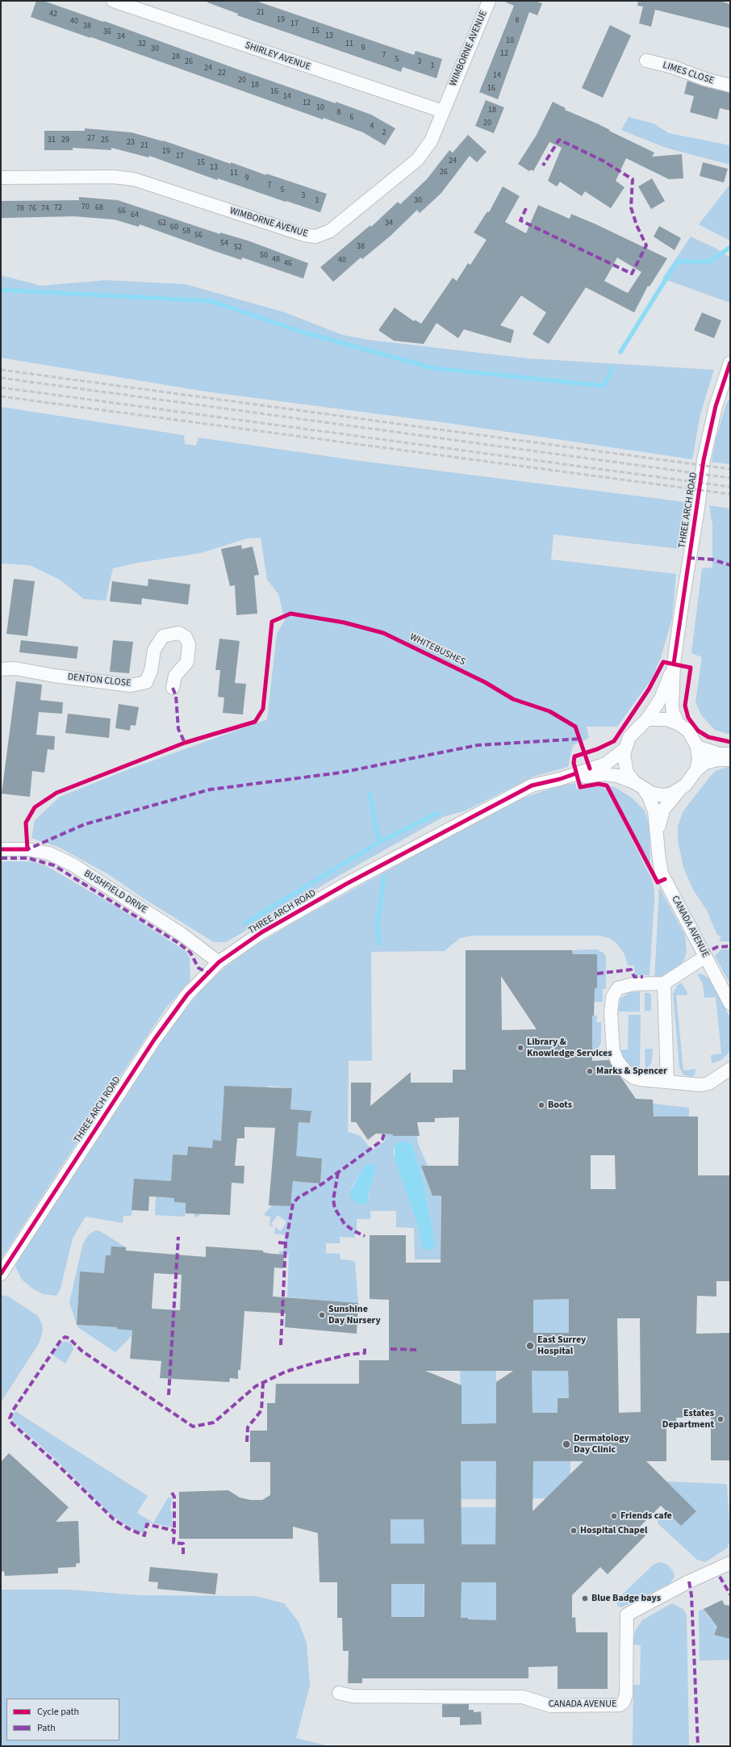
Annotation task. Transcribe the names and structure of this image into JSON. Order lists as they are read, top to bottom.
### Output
{
  "streets": {
    "street": [
      "WIMBORNE AVENUE",
      "SHIRLEY AVENUE",
      "LIMES CLOSE",
      "THREE ARCH ROAD",
      "DENTON CLOSE",
      "BUSHFIELD DRIVE",
      "CANADA AVENUE"
    ],
    "cycle path": ["WHITEBUSHES"]
  },
  "crossings": [
    ["WIMBORNE AVENUE", "SHIRLEY AVENUE"],
    ["THREE ARCH ROAD", "BUSHFIELD DRIVE"],
    ["THREE ARCH ROAD", "CANADA AVENUE"]
  ],
  "places": [
    "Library & Knowledge Services",
    "Marks & Spencer",
    "Boots",
    "Sunshine Day Nursery",
    "East Surrey Hospital",
    "Estates Department",
    "Dermatology Day Clinic",
    "Friends cafe",
    "Hospital Chapel",
    "Blue Badge bays"
  ],
  "house_numbers": [
    "21",
    "42",
    "19",
    "8",
    "40",
    "17",
    "38",
    "15",
    "36",
    "13",
    "34",
    "10",
    "32",
    "11",
    "9",
    "30",
    "12",
    "7",
    "28",
    "5",
    "26",
    "3",
    "1",
    "24",
    "22",
    "14",
    "20",
    "18",
    "16",
    "16",
    "14",
    "12",
    "10",
    "18",
    "8",
    "6",
    "20",
    "4",
    "2",
    "27",
    "31",
    "29",
    "25",
    "23",
    "21",
    "19",
    "17",
    "24",
    "15",
    "13",
    "26",
    "11",
    "9",
    "7",
    "5",
    "3",
    "1",
    "30",
    "70",
    "72",
    "68",
    "78",
    "76",
    "74",
    "66",
    "64",
    "62",
    "34",
    "60",
    "58",
    "56",
    "54",
    "38",
    "52",
    "50",
    "48",
    "40",
    "46"
  ],
  "legend": ["Cycle path", "Path"]
}
